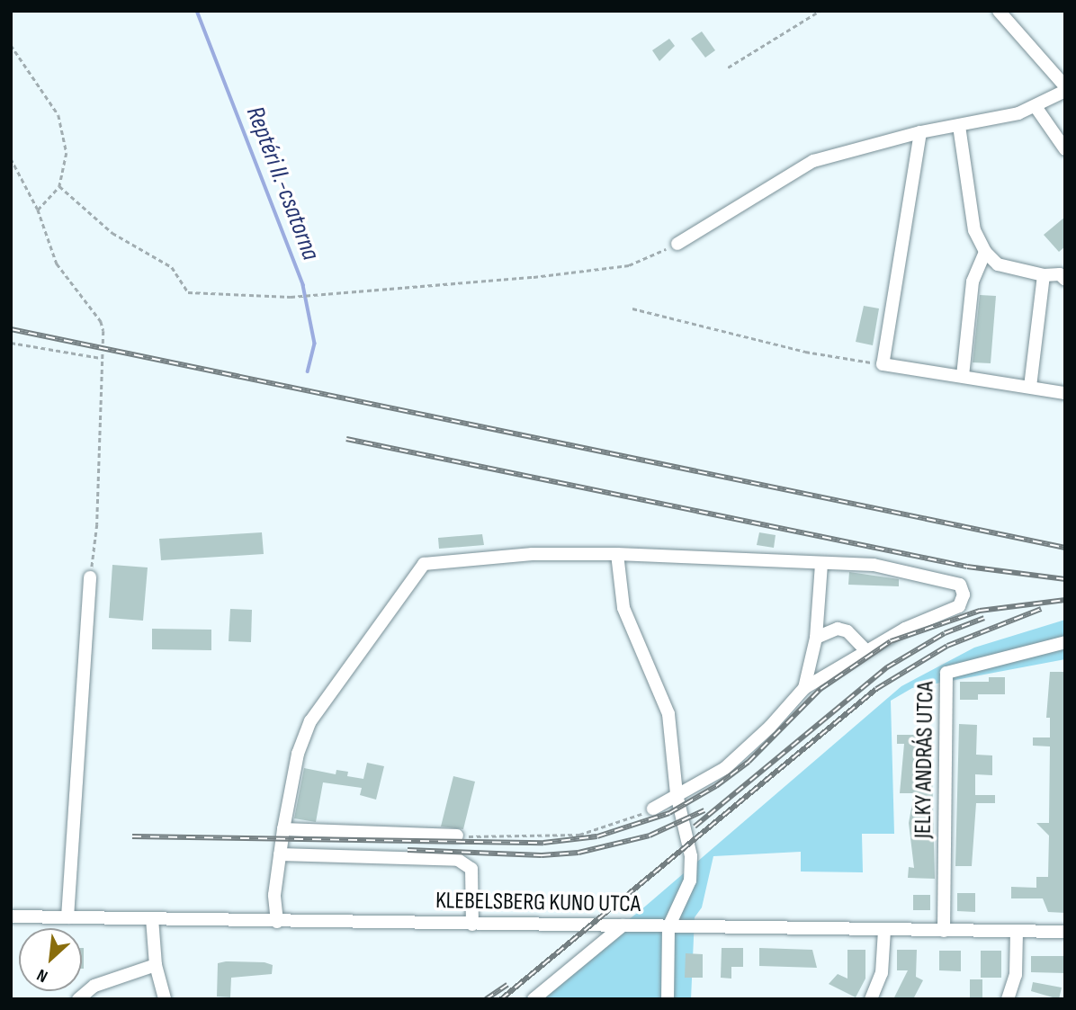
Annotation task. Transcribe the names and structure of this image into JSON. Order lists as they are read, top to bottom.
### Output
{
  "streets": {
    "street": ["JELKY ANDRÁS UTCA", "KLEBELSBERG KUNO UTCA"]
  },
  "crossings": [
    ["JELKY ANDRÁS UTCA", "KLEBELSBERG KUNO UTCA"]
  ],
  "water": ["Reptéri II.-csatorna"],
  "north": "bottom left"
}
